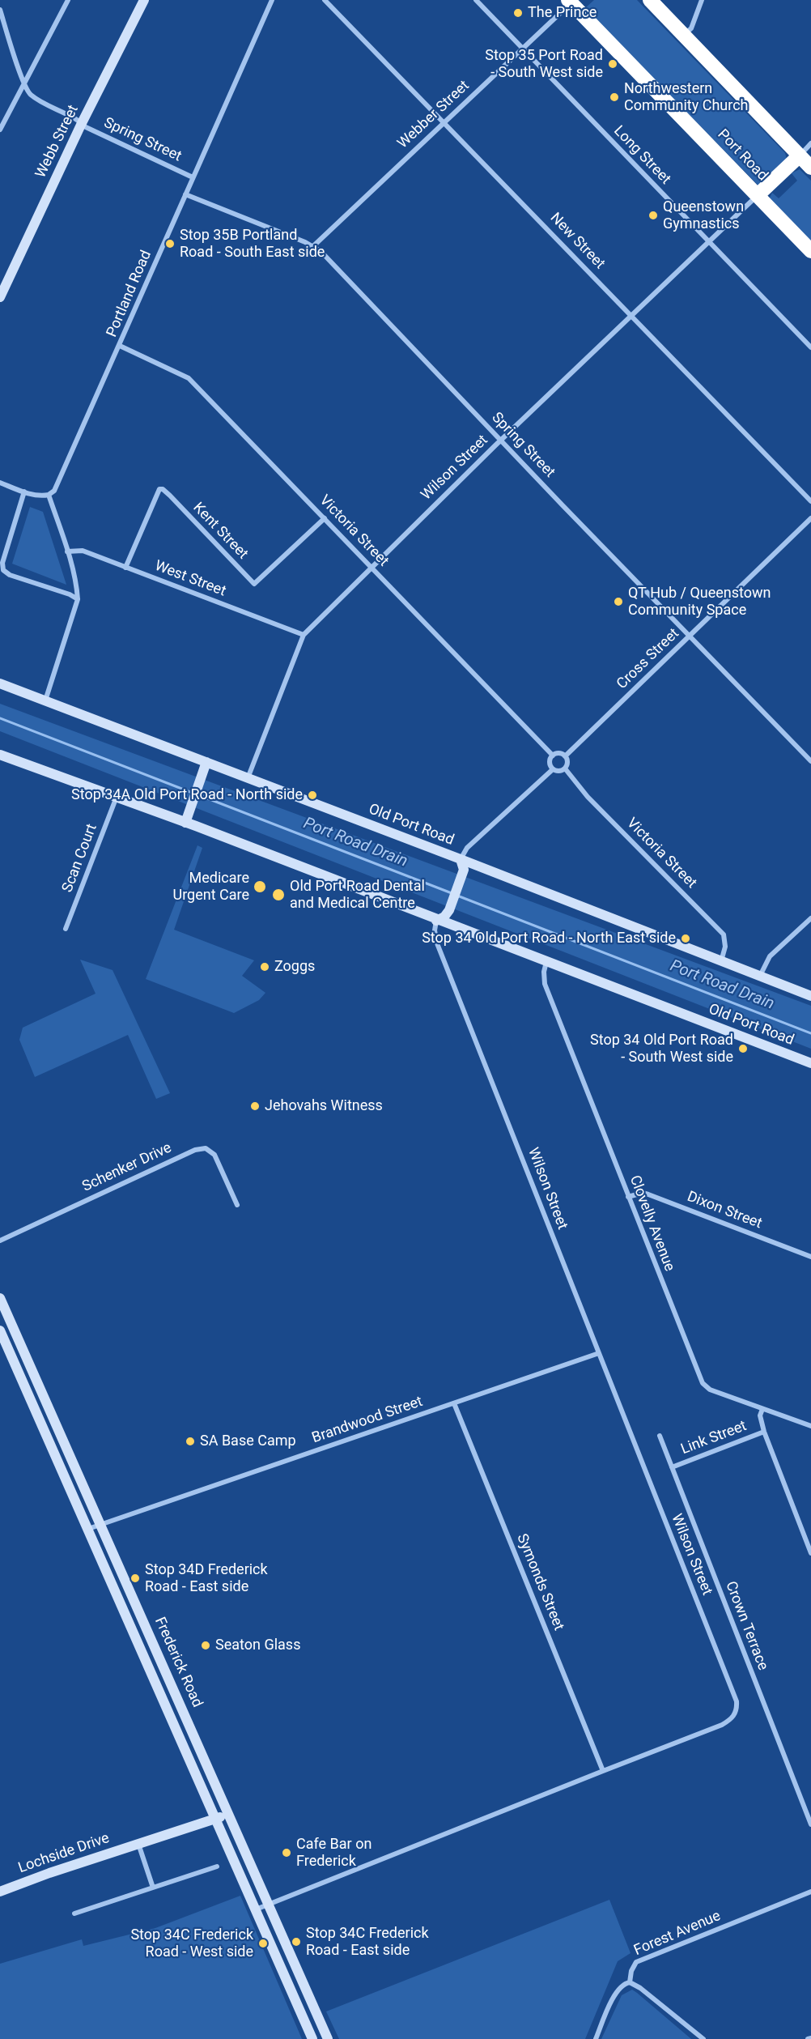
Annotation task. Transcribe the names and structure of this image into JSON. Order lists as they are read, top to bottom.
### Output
{
  "streets": {
    "highway": ["Port Road"],
    "main road": [
      "Webb Street",
      "Old Port Road",
      "Frederick Road",
      "Lochside Drive"
    ],
    "street": [
      "Webber Street",
      "Spring Street",
      "Long Street",
      "New Street",
      "Portland Road",
      "Wilson Street",
      "Kent Street",
      "Victoria Street",
      "West Street",
      "Cross Street",
      "Scan Court",
      "Schenker Drive",
      "Dixon Street",
      "Clovelly Avenue",
      "Brandwood Street",
      "Link Street",
      "Symonds Street",
      "Crown Terrace",
      "Forest Avenue"
    ]
  },
  "crossings": [
    ["Webber Street", "Spring Street"],
    ["Webber Street", "Long Street"],
    ["Webber Street", "Port Road"],
    ["Webber Street", "New Street"],
    ["Spring Street", "Webb Street"],
    ["Spring Street", "Portland Road"],
    ["Spring Street", "Wilson Street"],
    ["Spring Street", "Cross Street"],
    ["Long Street", "Wilson Street"],
    ["Port Road", "Wilson Street"],
    ["New Street", "Wilson Street"],
    ["Portland Road", "Victoria Street"],
    ["Wilson Street", "Victoria Street"],
    ["Wilson Street", "West Street"],
    ["Wilson Street", "Old Port Road"],
    ["Wilson Street", "Brandwood Street"],
    ["Wilson Street", "Symonds Street"],
    ["Wilson Street", "Frederick Road"],
    ["Kent Street", "Victoria Street"],
    ["Kent Street", "West Street"],
    ["Victoria Street", "Cross Street"],
    ["Victoria Street", "Old Port Road"],
    ["Old Port Road", "Scan Court"],
    ["Old Port Road", "Clovelly Avenue"],
    ["Dixon Street", "Clovelly Avenue"],
    ["Brandwood Street", "Symonds Street"],
    ["Brandwood Street", "Frederick Road"],
    ["Link Street", "Crown Terrace"],
    ["Frederick Road", "Lochside Drive"]
  ],
  "water": ["Port Road Drain"],
  "places": [
    "The Prince",
    "Stop 35 Port Road - South West side",
    "Northwestern Community Church",
    "Queenstown Gymnastics",
    "Stop 35B Portland Road - South East side",
    "QT Hub / Queenstown Community Space",
    "Stop 34A Old Port Road - North side",
    "Medicare Urgent Care",
    "Old Port Road Dental and Medical Centre",
    "Stop 34 Old Port Road - North East side",
    "Zoggs",
    "Stop 34 Old Port Road - South West side",
    "Jehovahs Witness",
    "SA Base Camp",
    "Stop 34D Frederick Road - East side",
    "Seaton Glass",
    "Cafe Bar on Frederick",
    "Stop 34C Frederick Road - East side",
    "Stop 34C Frederick Road - West side"
  ]
}
